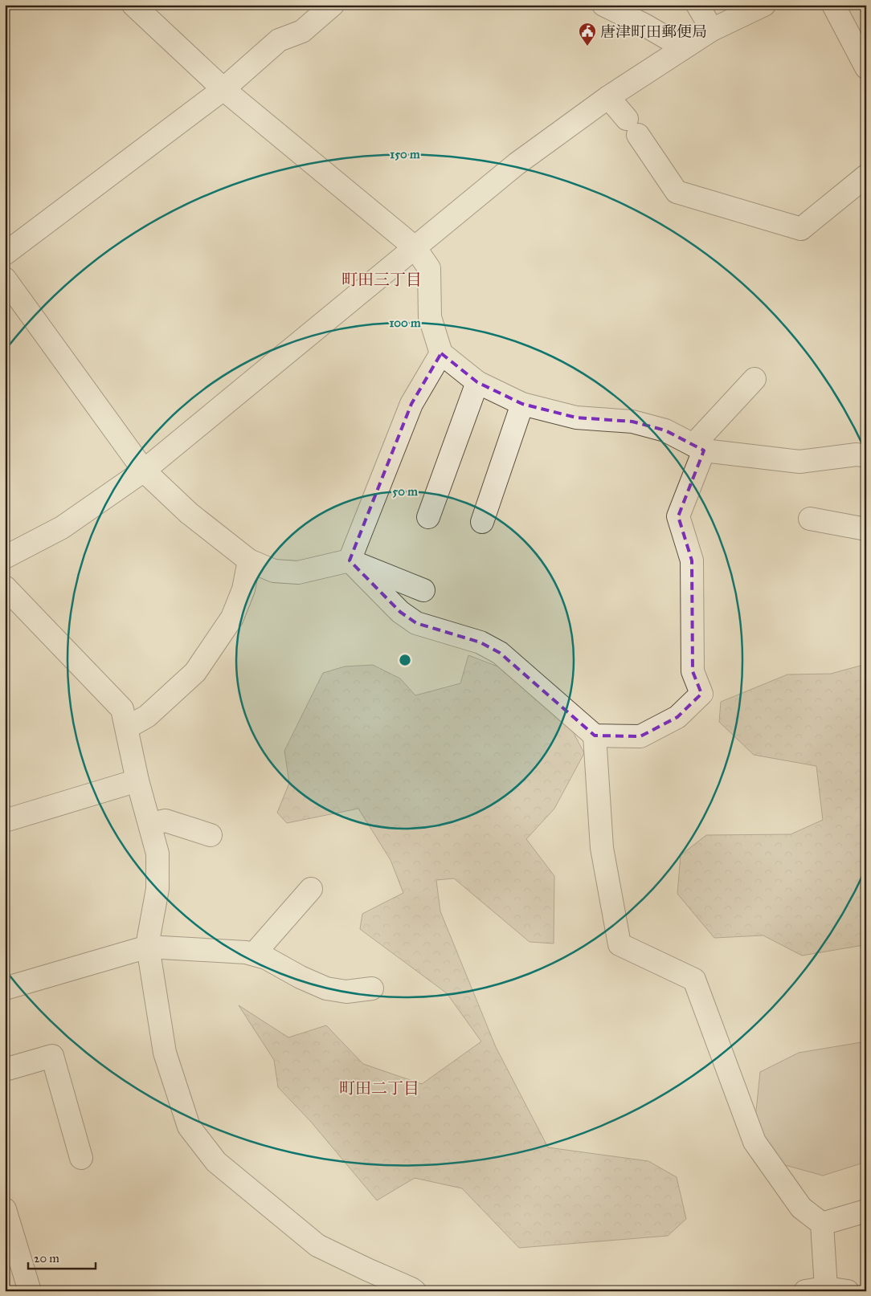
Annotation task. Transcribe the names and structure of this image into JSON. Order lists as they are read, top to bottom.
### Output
{
  "districts": ["町田三丁目", "町田二丁目"],
  "places": {
    "public building": ["唐津町田郵便局"]
  },
  "scale_bar": "20 m",
  "rings": ["150 m", "100 m", "50 m"]
}
